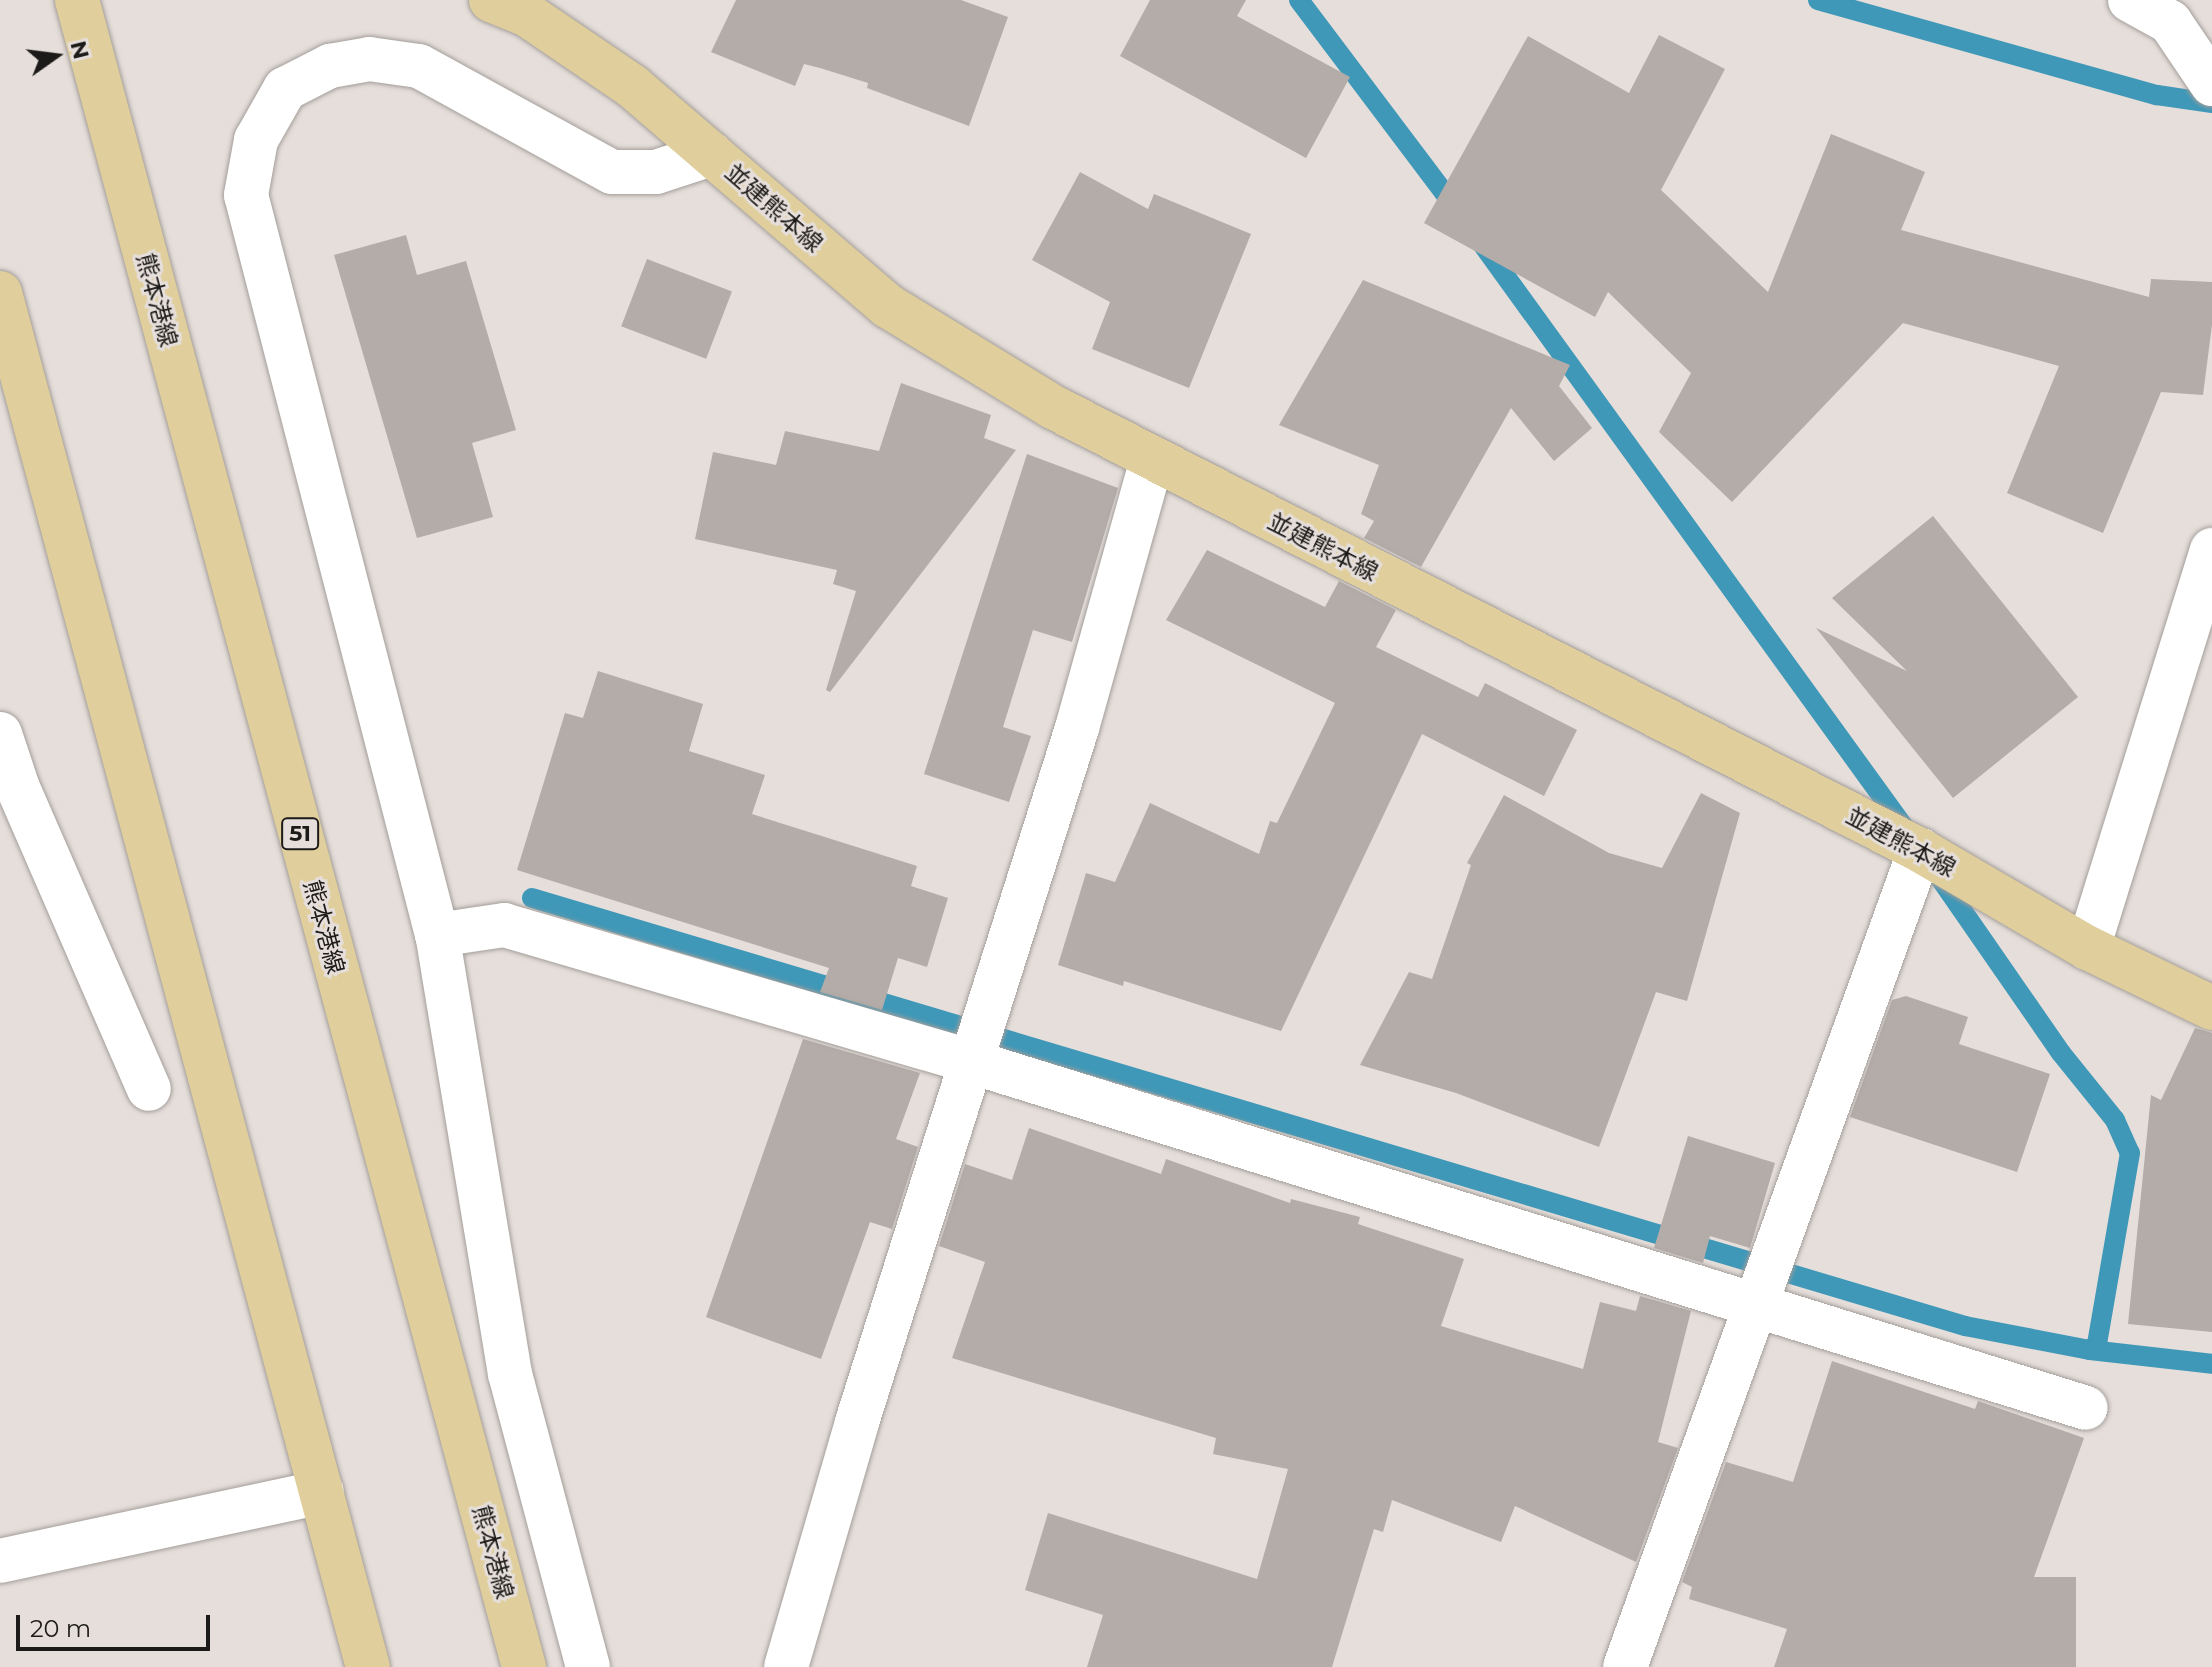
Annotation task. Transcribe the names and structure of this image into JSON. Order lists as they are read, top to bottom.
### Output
{
  "streets": {
    "main road": ["並建熊本線", "熊本港線", "51"]
  },
  "scale_bar": "20 m",
  "north": "right"
}
